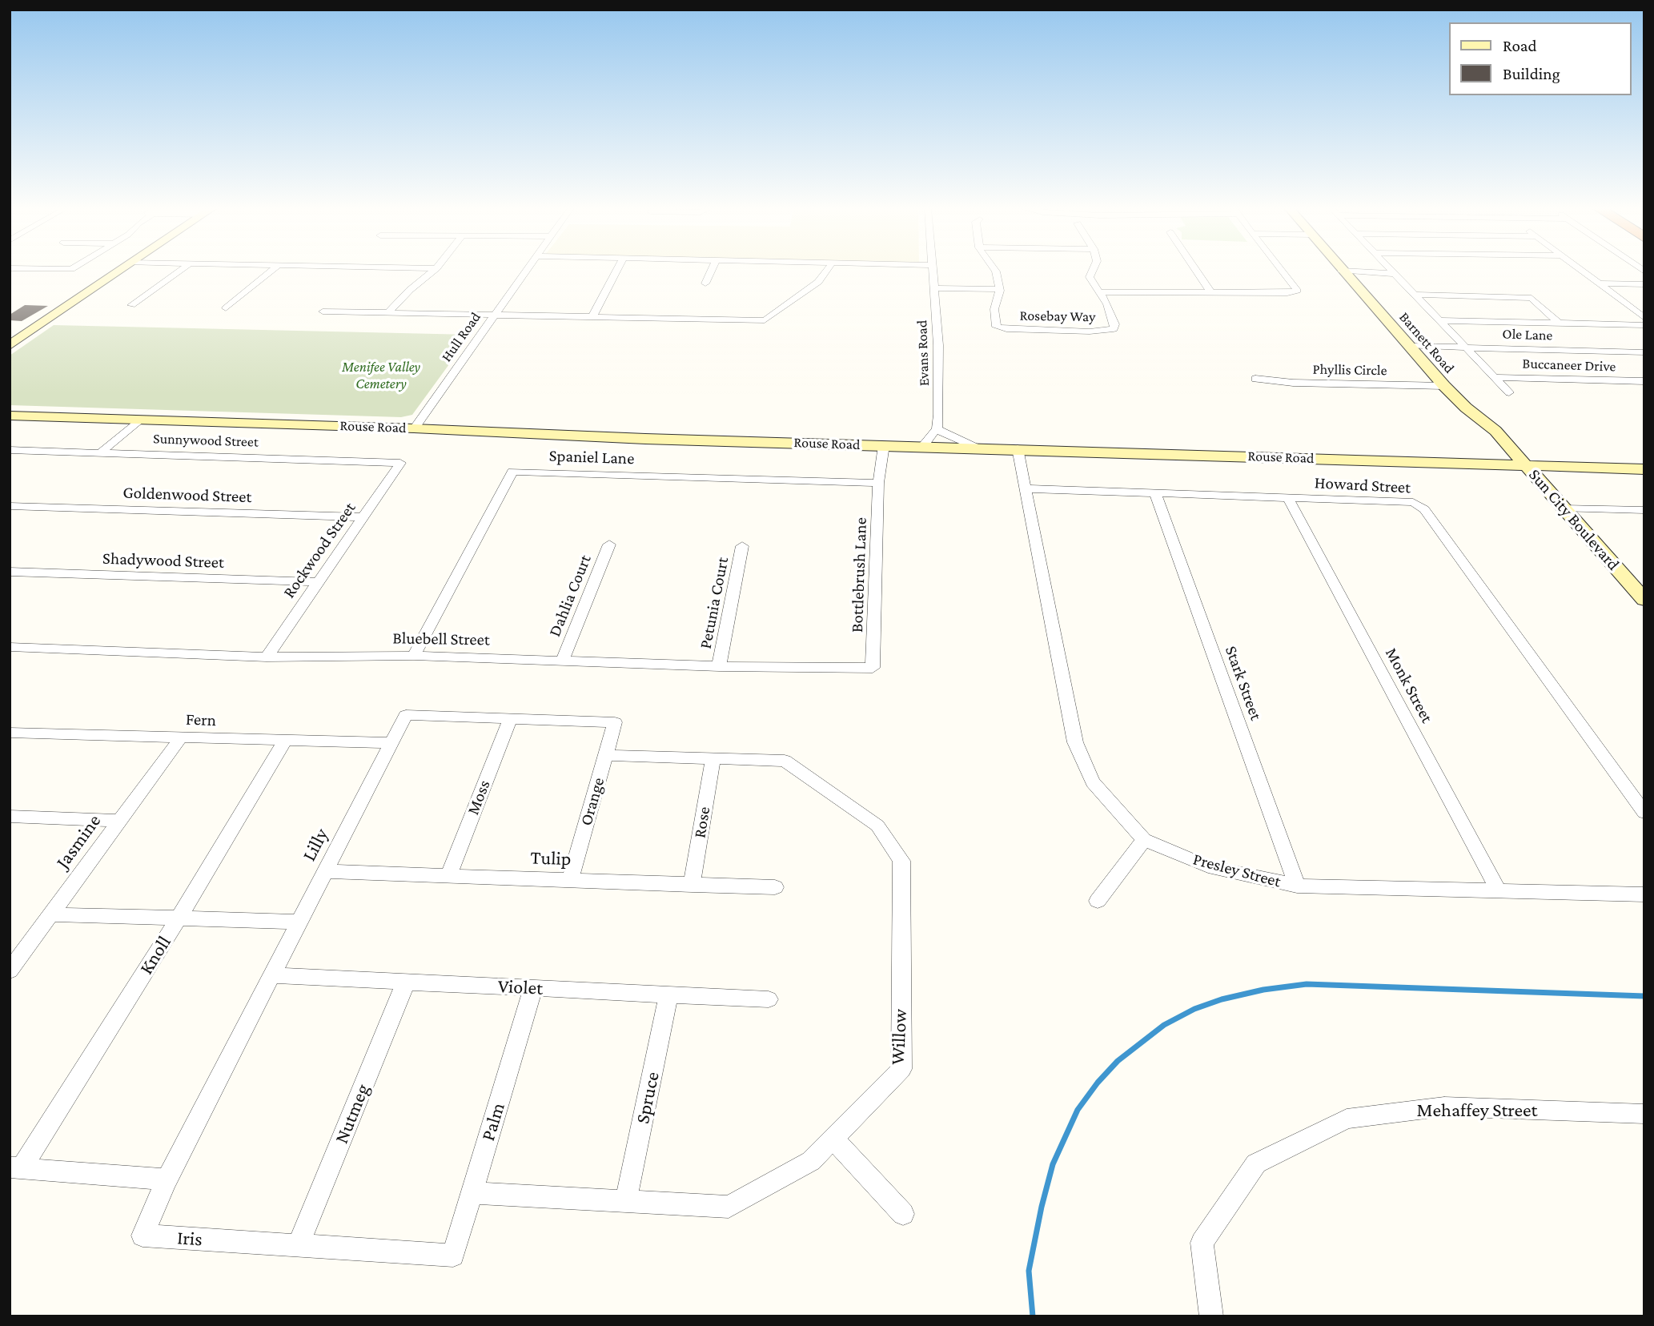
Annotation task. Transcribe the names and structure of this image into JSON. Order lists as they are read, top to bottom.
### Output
{
  "streets": {
    "street": [
      "Rosebay Way",
      "Ole Lane",
      "Hull Road",
      "Barnett Road",
      "Evans Road",
      "Buccaneer Drive",
      "Phyllis Circle",
      "Rouse Road",
      "Sunnywood Street",
      "Spaniel Lane",
      "Howard Street",
      "Goldenwood Street",
      "Sun City Boulevard",
      "Rockwood Street",
      "Shadywood Street",
      "Bottlebrush Lane",
      "Dahlia Court",
      "Petunia Court",
      "Bluebell Street",
      "Stark Street",
      "Monk Street",
      "Fern",
      "Moss",
      "Orange",
      "Rose",
      "Jasmine",
      "Lilly",
      "Tulip",
      "Presley Street",
      "Knoll",
      "Violet",
      "Willow",
      "Spruce",
      "Mehaffey Street",
      "Nutmeg",
      "Palm",
      "Iris"
    ]
  },
  "crossings": [
    ["Ole Lane", "Barnett Road"],
    ["Hull Road", "Rouse Road"],
    ["Barnett Road", "Phyllis Circle"],
    ["Barnett Road", "Rouse Road"],
    ["Barnett Road", "Sun City Boulevard"],
    ["Rouse Road", "Sun City Boulevard"],
    ["Rouse Road", "Bottlebrush Lane"],
    ["Rouse Road", "Presley Street"],
    ["Sunnywood Street", "Rockwood Street"],
    ["Spaniel Lane", "Bottlebrush Lane"],
    ["Spaniel Lane", "Bluebell Street"],
    ["Howard Street", "Stark Street"],
    ["Howard Street", "Monk Street"],
    ["Howard Street", "Presley Street"],
    ["Goldenwood Street", "Rockwood Street"],
    ["Rockwood Street", "Shadywood Street"],
    ["Rockwood Street", "Bluebell Street"],
    ["Bottlebrush Lane", "Bluebell Street"],
    ["Dahlia Court", "Bluebell Street"],
    ["Petunia Court", "Bluebell Street"],
    ["Stark Street", "Presley Street"],
    ["Monk Street", "Presley Street"],
    ["Fern", "Jasmine"],
    ["Fern", "Lilly"],
    ["Fern", "Knoll"],
    ["Moss", "Lilly"],
    ["Moss", "Tulip"],
    ["Orange", "Lilly"],
    ["Orange", "Tulip"],
    ["Orange", "Willow"],
    ["Rose", "Tulip"],
    ["Rose", "Willow"],
    ["Lilly", "Tulip"],
    ["Lilly", "Violet"],
    ["Lilly", "Iris"],
    ["Violet", "Spruce"],
    ["Violet", "Nutmeg"],
    ["Violet", "Palm"],
    ["Willow", "Spruce"],
    ["Willow", "Palm"],
    ["Nutmeg", "Iris"],
    ["Palm", "Iris"]
  ],
  "parks": ["Menifee Valley Cemetery"],
  "legend": ["Road", "Building"]
}
